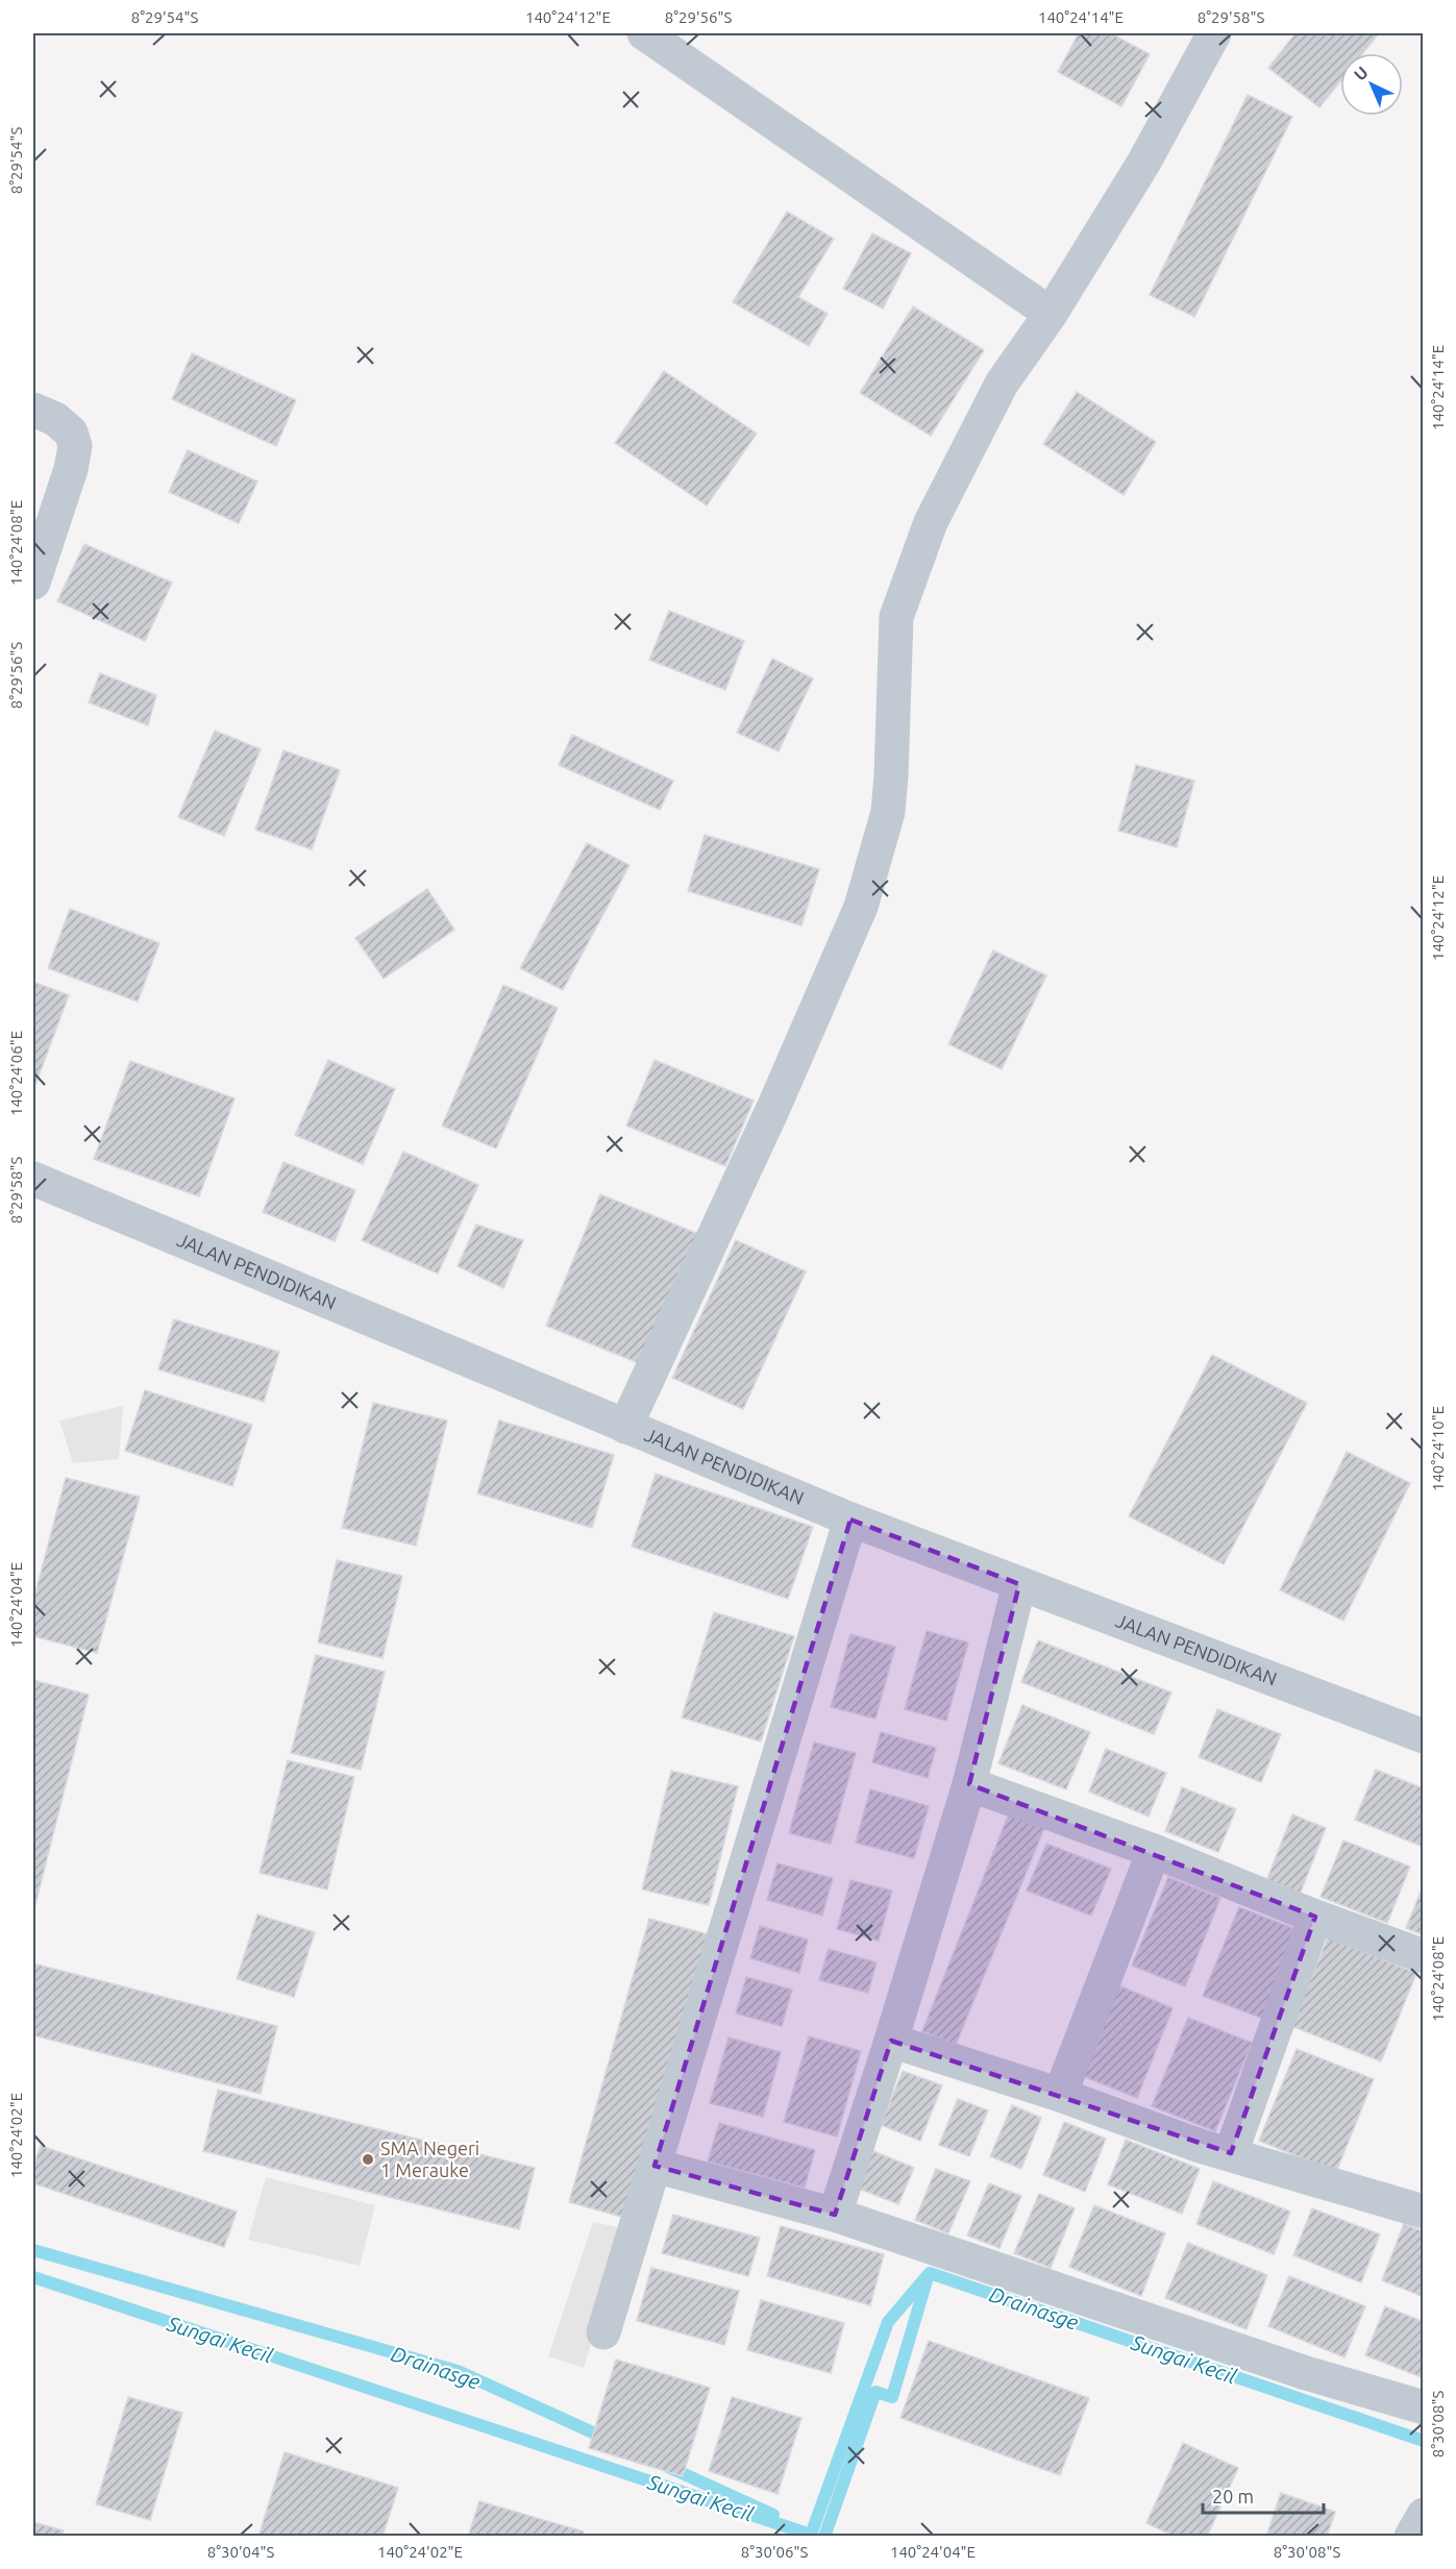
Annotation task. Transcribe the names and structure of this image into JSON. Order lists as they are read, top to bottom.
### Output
{
  "streets": {
    "street": ["JALAN PENDIDIKAN"]
  },
  "water": ["Drainasge", "Sungai Kecil"],
  "places": ["SMA Negeri 1 Merauke"],
  "scale_bar": "20 m",
  "north": "top left",
  "coordinates": [
    "8°29'54\"S",
    "140°24'12\"E",
    "8°29'56\"S",
    "140°24'14\"E",
    "8°29'58\"S",
    "140°24'08\"E",
    "140°24'06\"E",
    "140°24'10\"E",
    "140°24'04\"E",
    "140°24'02\"E",
    "8°30'08\"S",
    "8°30'04\"S",
    "8°30'06\"S"
  ]
}
